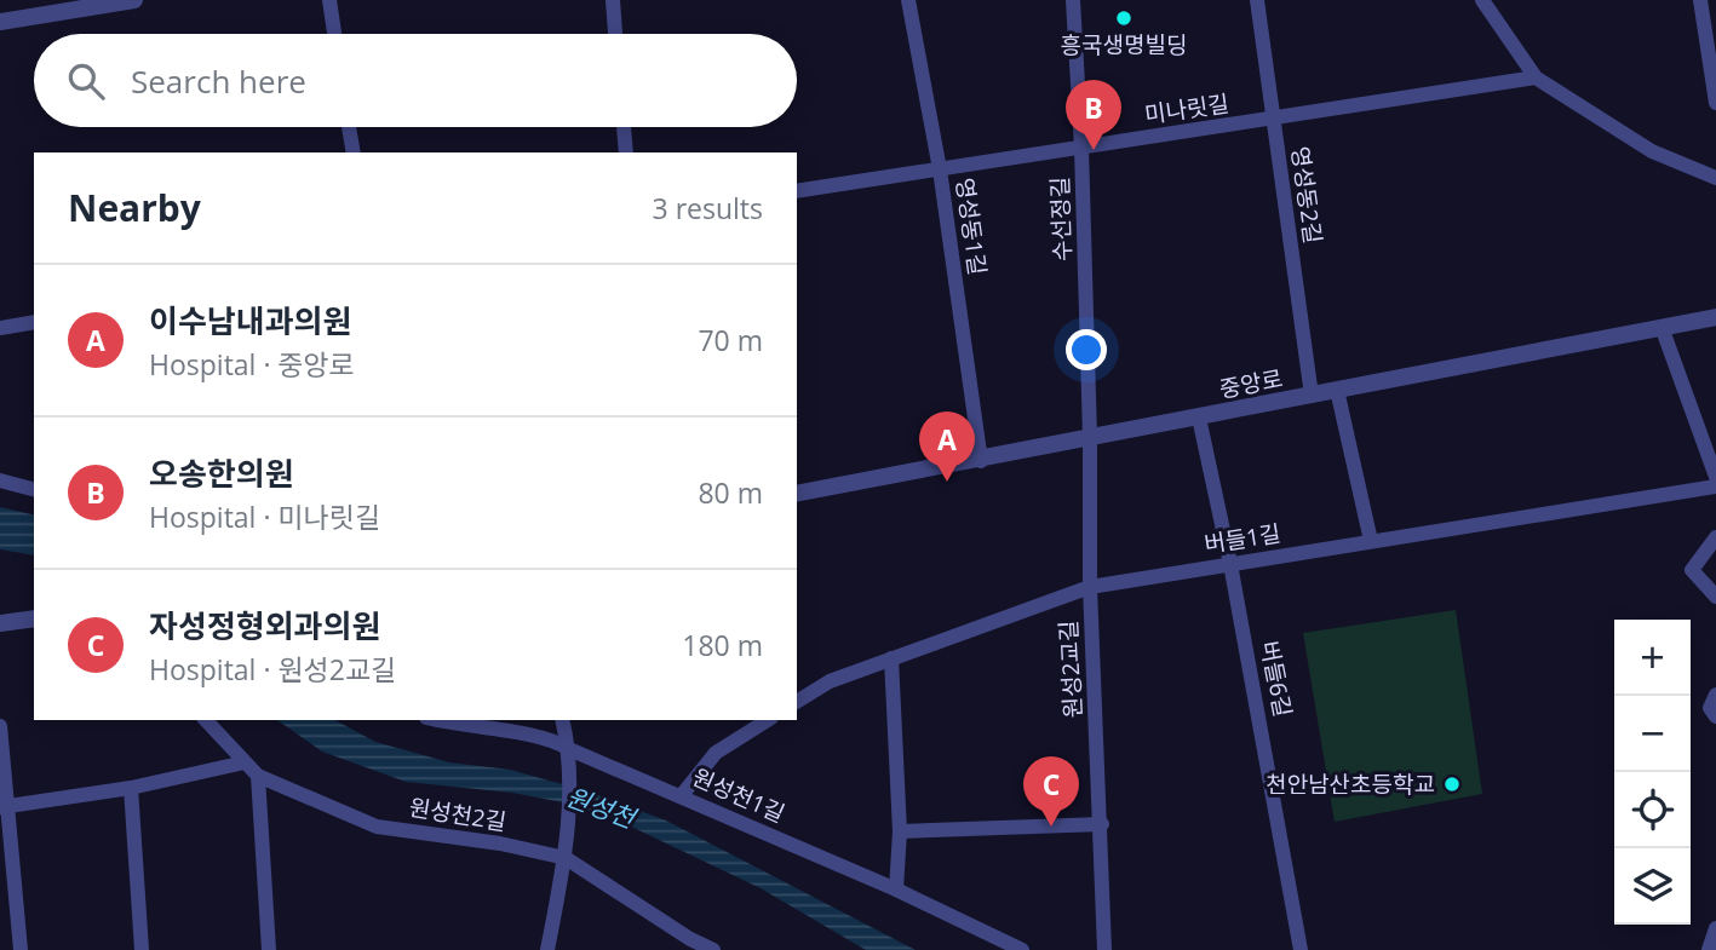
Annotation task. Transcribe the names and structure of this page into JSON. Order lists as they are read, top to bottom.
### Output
{
  "streets": {
    "street": [
      "미나릿길",
      "영성동2길",
      "수선정길",
      "영성동1길",
      "중앙로",
      "버들1길",
      "원성2교길",
      "버들6길",
      "원성천1길",
      "원성천2길"
    ]
  },
  "crossings": [
    ["미나릿길", "영성동2길"],
    ["미나릿길", "수선정길"],
    ["미나릿길", "영성동1길"],
    ["영성동2길", "중앙로"],
    ["수선정길", "중앙로"],
    ["수선정길", "원성2교길"],
    ["영성동1길", "중앙로"],
    ["중앙로", "원성2교길"],
    ["중앙로", "버들6길"],
    ["버들1길", "원성2교길"],
    ["버들1길", "버들6길"]
  ],
  "water": ["원성천"],
  "places": ["흥국생명빌딩", "천안남산초등학교"],
  "page": {
    "search": "Search here",
    "pins": ["B", "A", "C"],
    "heading": ["Nearby", "3 results"],
    "list": [
      {
        "mark": "A",
        "name": "이수남내과의원",
        "note": "Hospital · 중앙로",
        "value": "70 m"
      },
      {
        "mark": "B",
        "name": "오송한의원",
        "note": "Hospital · 미나릿길",
        "value": "80 m"
      },
      {
        "mark": "C",
        "name": "자성정형외과의원",
        "note": "Hospital · 원성2교길",
        "value": "180 m"
      }
    ],
    "map_buttons": ["+", "−"]
  }
}
